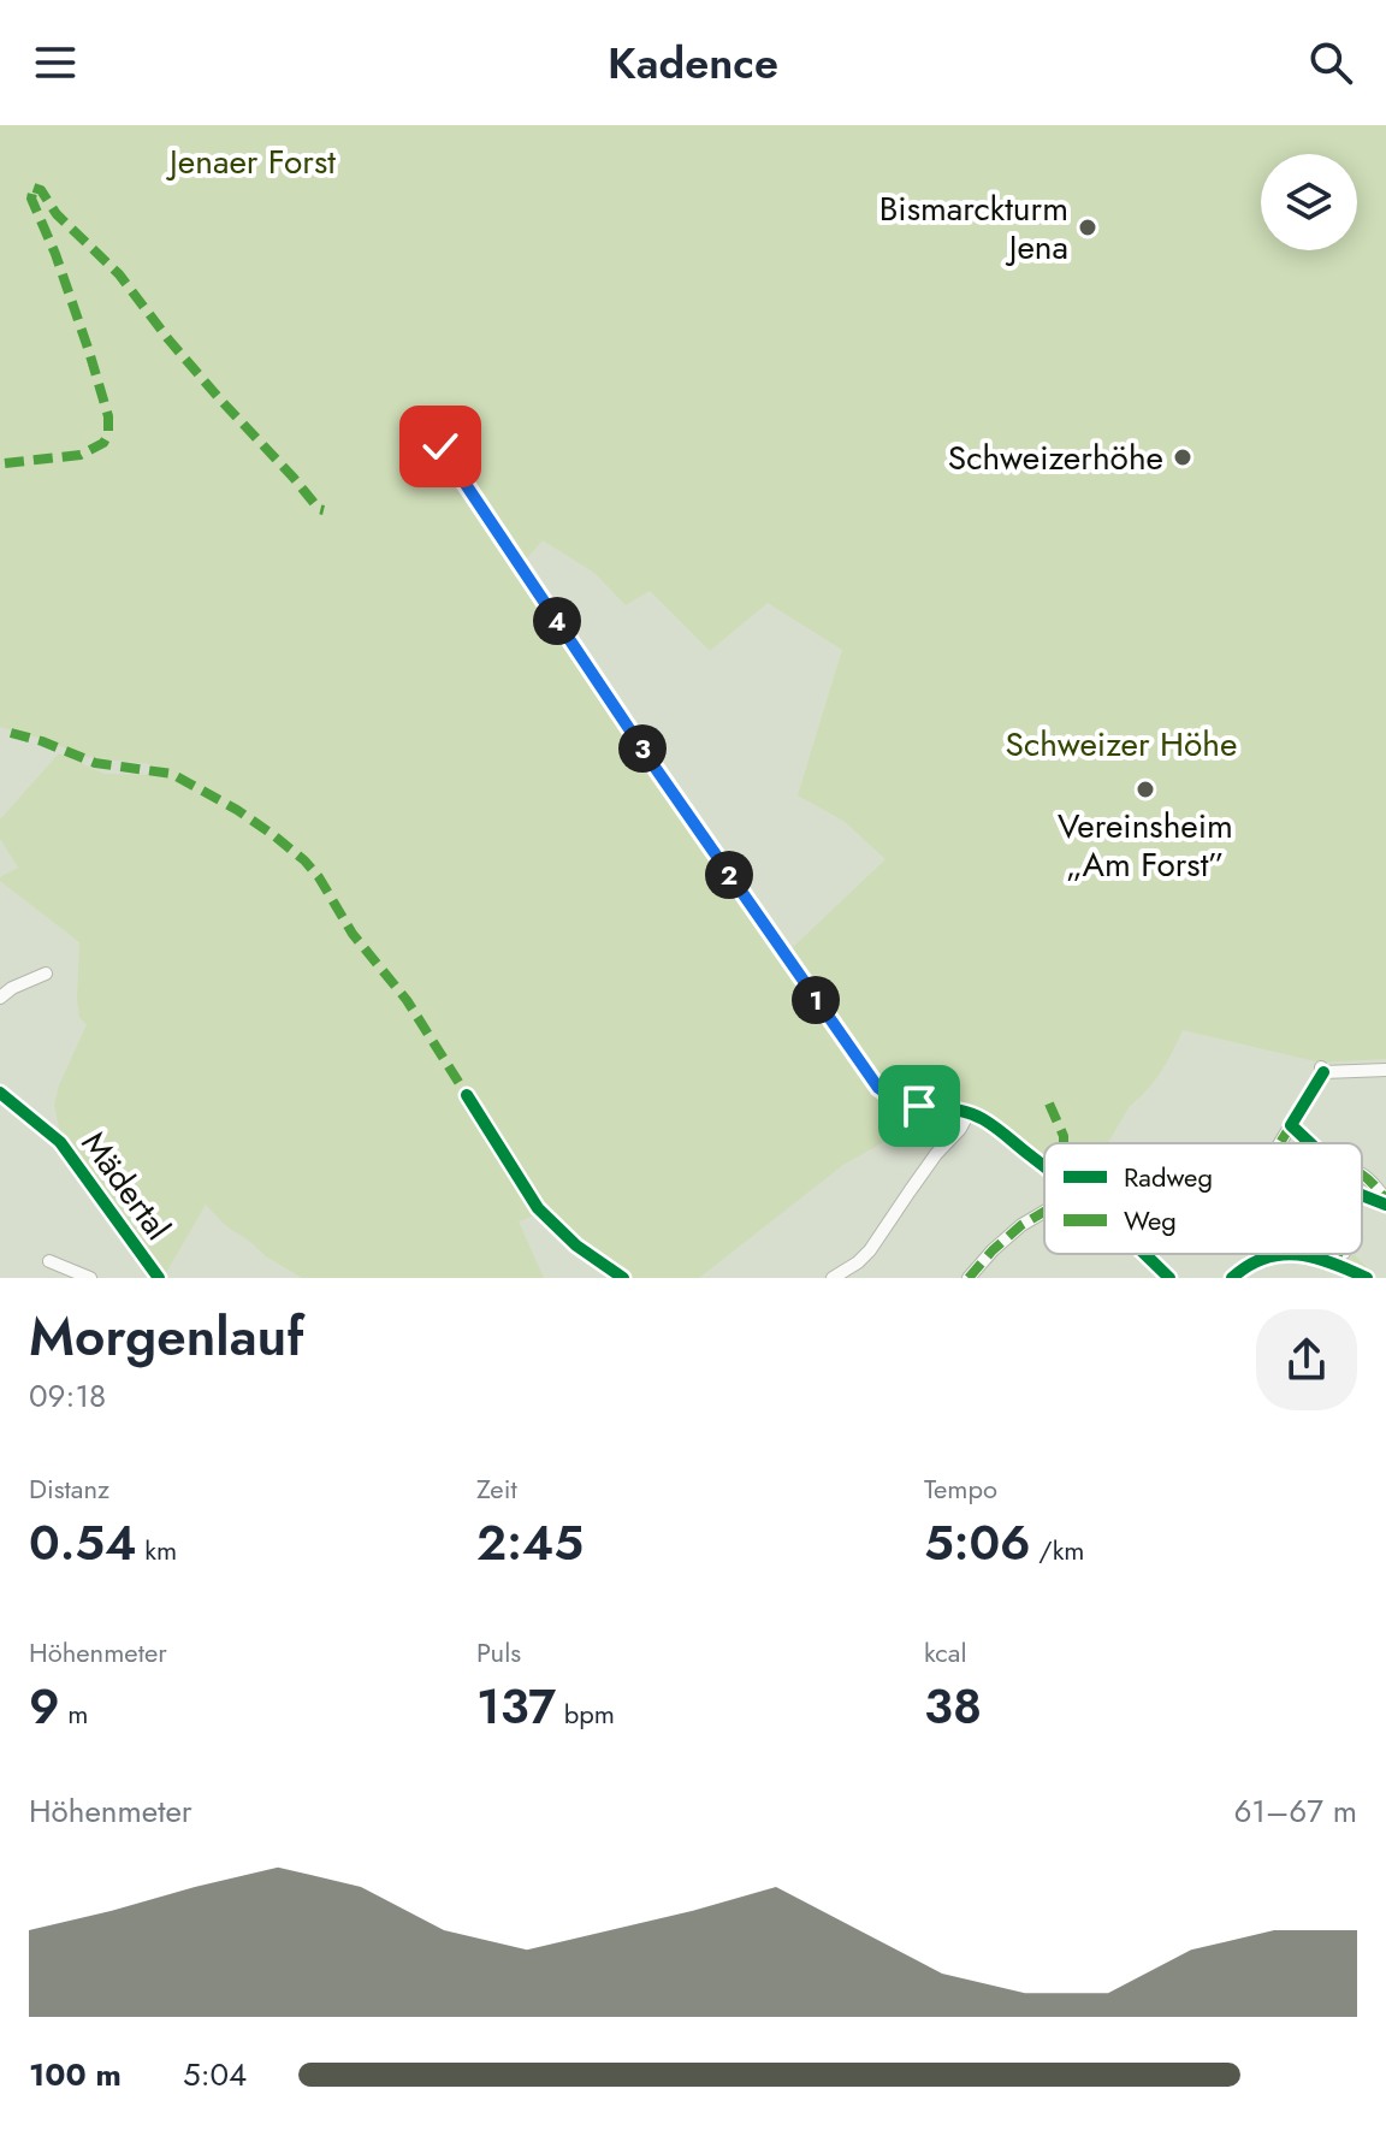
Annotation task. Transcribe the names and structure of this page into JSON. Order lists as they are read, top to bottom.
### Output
{
  "streets": {
    "street": ["Mädertal"]
  },
  "parks": ["Jenaer Forst", "Schweizer Höhe"],
  "places": ["Bismarckturm Jena", "Schweizerhöhe", "Vereinsheim „Am Forst”"],
  "legend": ["Radweg", "Weg"],
  "page": {
    "header": "Kadence",
    "pins": [
      "4",
      "3",
      "2",
      "1"
    ],
    "heading": ["Morgenlauf", "09:18"],
    "stats": [
      ["Distanz", "0.54 km"],
      ["Zeit", "2:45"],
      ["Tempo", "5:06 /km"],
      ["Höhenmeter", "9 m"],
      ["Puls", "137 bpm"],
      ["kcal", "38"]
    ],
    "chart": ["Höhenmeter", "61–67 m"],
    "list": [
      {
        "name": "100 m",
        "note": "5:04"
      }
    ]
  }
}
